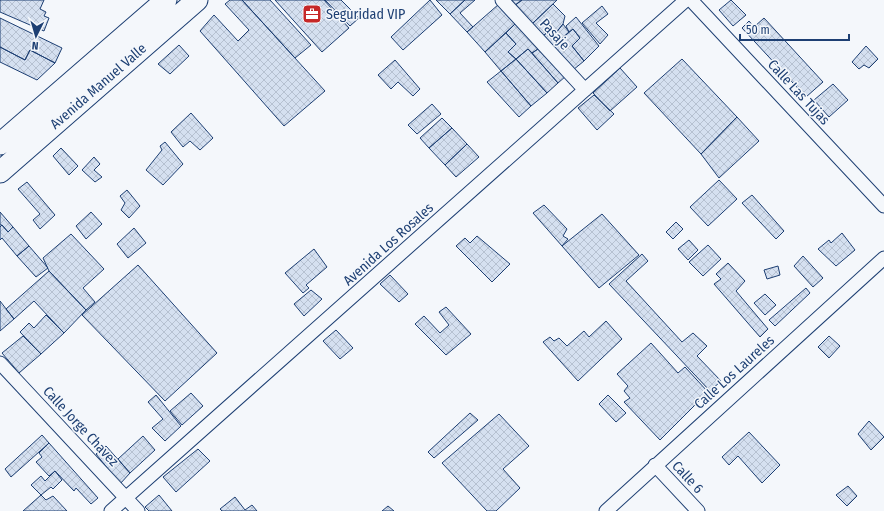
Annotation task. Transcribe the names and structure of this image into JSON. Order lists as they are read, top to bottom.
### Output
{
  "streets": {
    "main road": ["Avenida Manuel Valle"],
    "street": [
      "Pasaje",
      "Calle Las Tujas",
      "Avenida Los Rosales",
      "Calle Los Laureles",
      "Calle Jorge Chavez",
      "Calle 6"
    ]
  },
  "crossings": [
    ["Pasaje", "Avenida Los Rosales"],
    ["Avenida Los Rosales", "Calle Jorge Chavez"],
    ["Calle Los Laureles", "Calle 6"]
  ],
  "places": {
    "office": ["Seguridad VIP"]
  },
  "scale_bar": "50 m",
  "north": "bottom"
}
